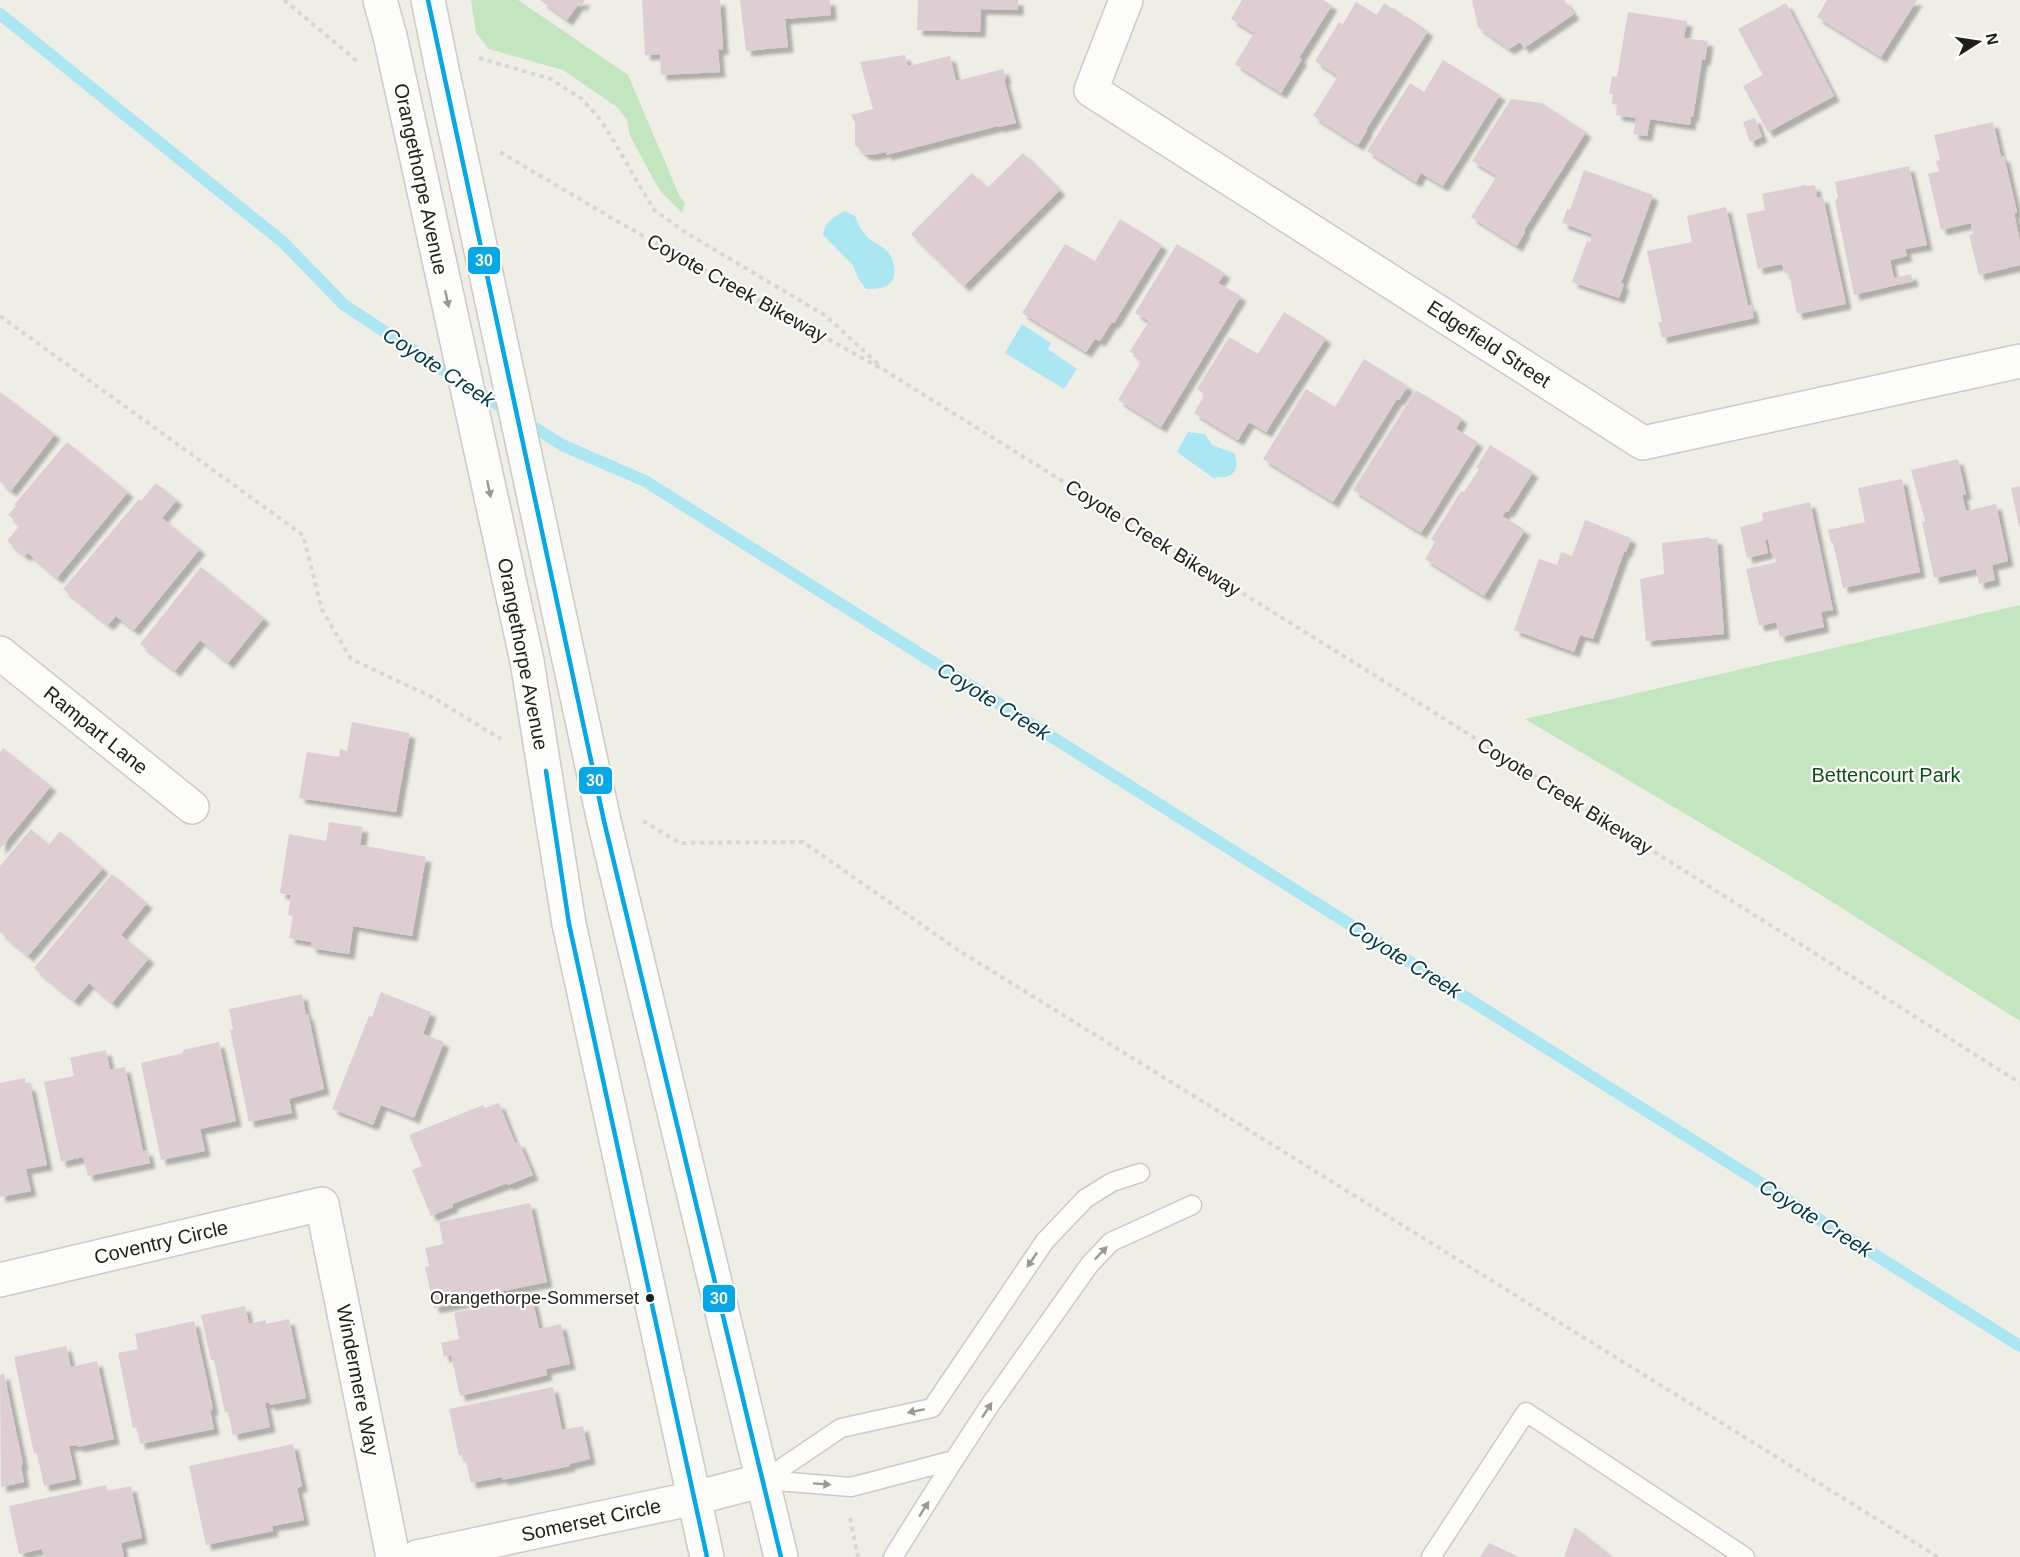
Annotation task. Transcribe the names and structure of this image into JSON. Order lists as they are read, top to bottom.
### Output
{
  "streets": {
    "main road": [
      "Orangethorpe Avenue",
      "Edgefield Street",
      "Rampart Lane",
      "Coventry Circle",
      "Windermere Way",
      "Somerset Circle"
    ],
    "path": ["Coyote Creek Bikeway"]
  },
  "crossings": [
    ["Orangethorpe Avenue", "Somerset Circle"],
    ["Coventry Circle", "Windermere Way"]
  ],
  "water": ["Coyote Creek"],
  "parks": ["Bettencourt Park"],
  "places": ["Orangethorpe-Sommerset"],
  "lines": ["transit line 30"],
  "north": "right"
}
